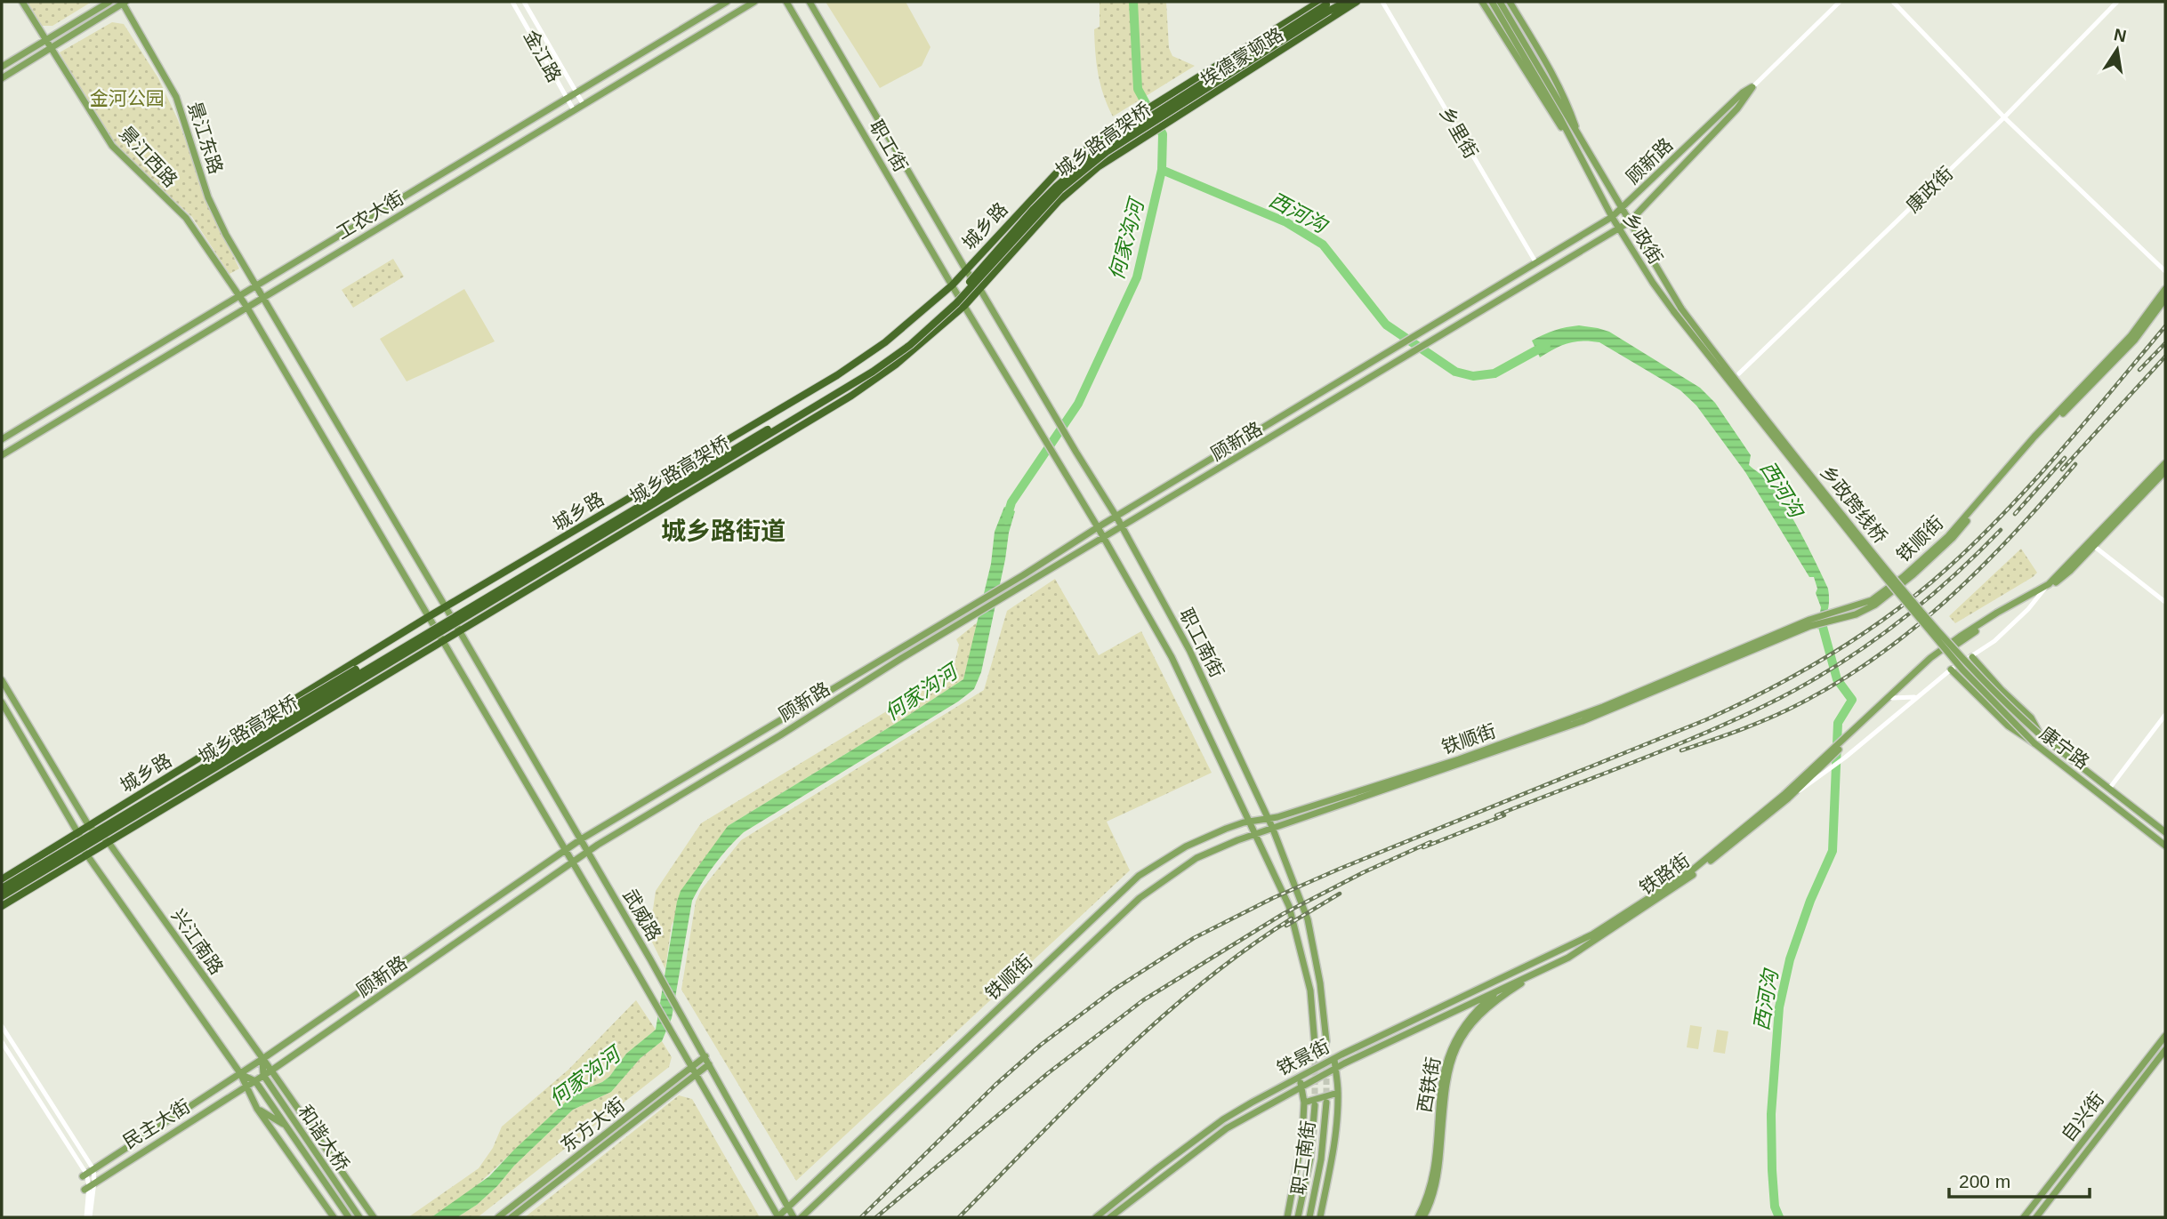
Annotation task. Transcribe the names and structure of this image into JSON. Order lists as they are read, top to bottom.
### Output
{
  "streets": {
    "highway": ["埃德蒙顿路", "城乡路高架桥", "城乡路"],
    "main road": [
      "景江东路",
      "职工街",
      "景江西路",
      "顾新路",
      "工农大街",
      "乡政街",
      "乡政跨线桥",
      "铁顺街",
      "职工南街",
      "康宁路",
      "铁路街",
      "武威路",
      "兴江南路",
      "铁景街",
      "西铁街",
      "自兴街",
      "民主大街",
      "东方大街",
      "和谐大桥"
    ],
    "street": ["金江路", "乡里街", "康政街"]
  },
  "crossings": [
    ["金江路", "工农大街"],
    ["埃德蒙顿路", "城乡路高架桥"],
    ["埃德蒙顿路", "职工街"],
    ["埃德蒙顿路", "城乡路"],
    ["埃德蒙顿路", "职工南街"],
    ["乡里街", "顾新路"],
    ["景江东路", "工农大街"],
    ["景江东路", "城乡路"],
    ["景江东路", "武威路"],
    ["职工街", "城乡路"],
    ["职工街", "职工南街"],
    ["景江西路", "工农大街"],
    ["景江西路", "城乡路"],
    ["景江西路", "武威路"],
    ["顾新路", "乡政街"],
    ["顾新路", "职工南街"],
    ["顾新路", "武威路"],
    ["顾新路", "兴江南路"],
    ["顾新路", "民主大街"],
    ["顾新路", "和谐大桥"],
    ["城乡路", "武威路"],
    ["城乡路", "兴江南路"],
    ["乡政街", "乡政跨线桥"],
    ["乡政跨线桥", "康宁路"],
    ["铁顺街", "职工南街"],
    ["铁顺街", "武威路"],
    ["铁路街", "铁景街"],
    ["铁路街", "西铁街"],
    ["武威路", "东方大街"],
    ["铁景街", "西铁街"]
  ],
  "districts": ["城乡路街道"],
  "water": ["西河沟", "何家沟河"],
  "parks": ["金河公园"],
  "scale_bar": "200 m",
  "north": "top"
}
